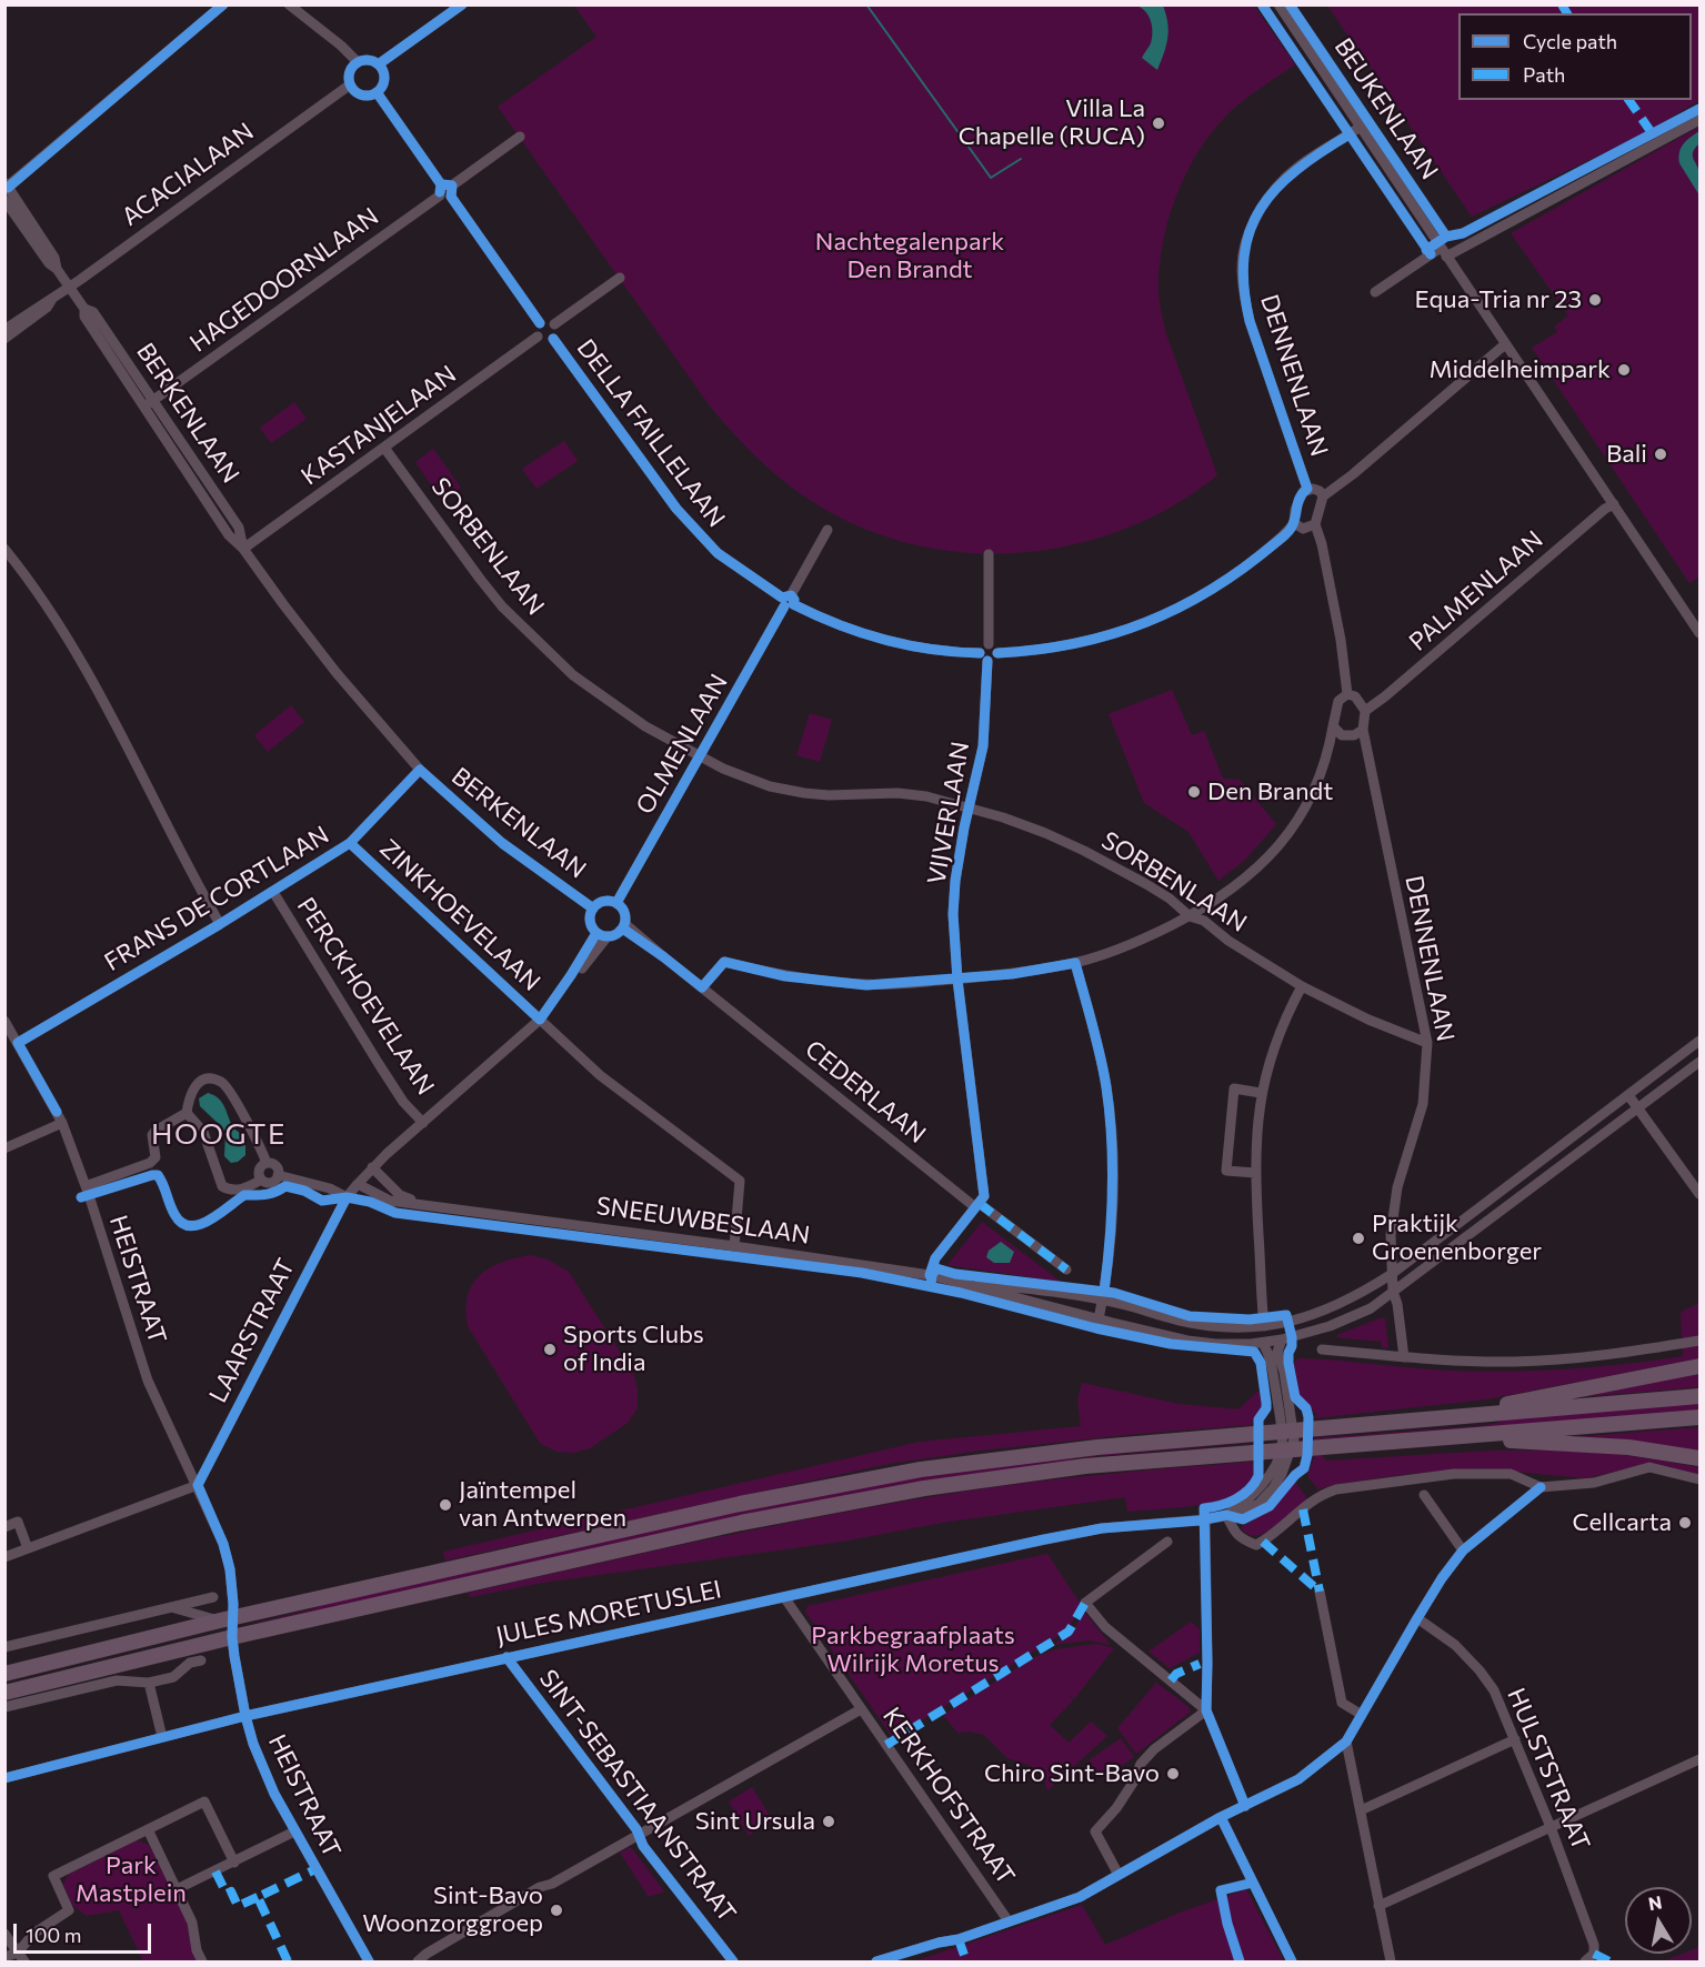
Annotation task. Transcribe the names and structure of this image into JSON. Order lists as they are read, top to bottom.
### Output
{
  "streets": {
    "street": [
      "BEUKENLAAN",
      "ACACIALAAN",
      "HAGEDOORNLAAN",
      "DENNENLAAN",
      "BERKENLAAN",
      "KASTANJELAAN",
      "DELLA FAILLELAAN",
      "SORBENLAAN",
      "PALMENLAAN",
      "OLMENLAAN",
      "VIJVERLAAN",
      "FRANS DE CORTLAAN",
      "ZINKHOEVELAAN",
      "PERCKHOEVELAAN",
      "CEDERLAAN",
      "SNEEUWBESLAAN",
      "HEISTRAAT",
      "LAARSTRAAT",
      "JULES MORETUSLEI",
      "HULSTSTRAAT",
      "SINT-SEBASTIAANSTRAAT",
      "KERKHOFSTRAAT"
    ]
  },
  "crossings": [
    ["BEUKENLAAN", "DENNENLAAN"],
    ["BEUKENLAAN", "PALMENLAAN"],
    ["ACACIALAAN", "BERKENLAAN"],
    ["HAGEDOORNLAAN", "BERKENLAAN"],
    ["DENNENLAAN", "SORBENLAAN"],
    ["DENNENLAAN", "PALMENLAAN"],
    ["DENNENLAAN", "SNEEUWBESLAAN"],
    ["BERKENLAAN", "KASTANJELAAN"],
    ["BERKENLAAN", "OLMENLAAN"],
    ["BERKENLAAN", "FRANS DE CORTLAAN"],
    ["BERKENLAAN", "CEDERLAAN"],
    ["BERKENLAAN", "LAARSTRAAT"],
    ["KASTANJELAAN", "DELLA FAILLELAAN"],
    ["KASTANJELAAN", "SORBENLAAN"],
    ["DELLA FAILLELAAN", "OLMENLAAN"],
    ["DELLA FAILLELAAN", "VIJVERLAAN"],
    ["SORBENLAAN", "OLMENLAAN"],
    ["SORBENLAAN", "VIJVERLAAN"],
    ["OLMENLAAN", "CEDERLAAN"],
    ["OLMENLAAN", "LAARSTRAAT"],
    ["VIJVERLAAN", "CEDERLAAN"],
    ["FRANS DE CORTLAAN", "ZINKHOEVELAAN"],
    ["FRANS DE CORTLAAN", "PERCKHOEVELAAN"],
    ["FRANS DE CORTLAAN", "HEISTRAAT"],
    ["ZINKHOEVELAAN", "SNEEUWBESLAAN"],
    ["ZINKHOEVELAAN", "LAARSTRAAT"],
    ["PERCKHOEVELAAN", "LAARSTRAAT"],
    ["CEDERLAAN", "LAARSTRAAT"],
    ["SNEEUWBESLAAN", "LAARSTRAAT"],
    ["SNEEUWBESLAAN", "JULES MORETUSLEI"],
    ["HEISTRAAT", "LAARSTRAAT"],
    ["HEISTRAAT", "JULES MORETUSLEI"],
    ["JULES MORETUSLEI", "SINT-SEBASTIAANSTRAAT"],
    ["JULES MORETUSLEI", "KERKHOFSTRAAT"]
  ],
  "districts": ["HOOGTE"],
  "parks": ["Nachtegalenpark Den Brandt", "Parkbegraafplaats Wilrijk Moretus", "Park Mastplein"],
  "places": [
    "Villa La Chapelle (RUCA)",
    "Equa-Tria nr 23",
    "Middelheimpark",
    "Bali",
    "Den Brandt",
    "Praktijk Groenenborger",
    "Sports Clubs of India",
    "Jaïntempel van Antwerpen",
    "Cellcarta",
    "Chiro Sint-Bavo",
    "Sint Ursula",
    "Sint-Bavo Woonzorggroep"
  ],
  "legend": ["Cycle path", "Path"],
  "scale_bar": "100 m",
  "north": "top"
}
